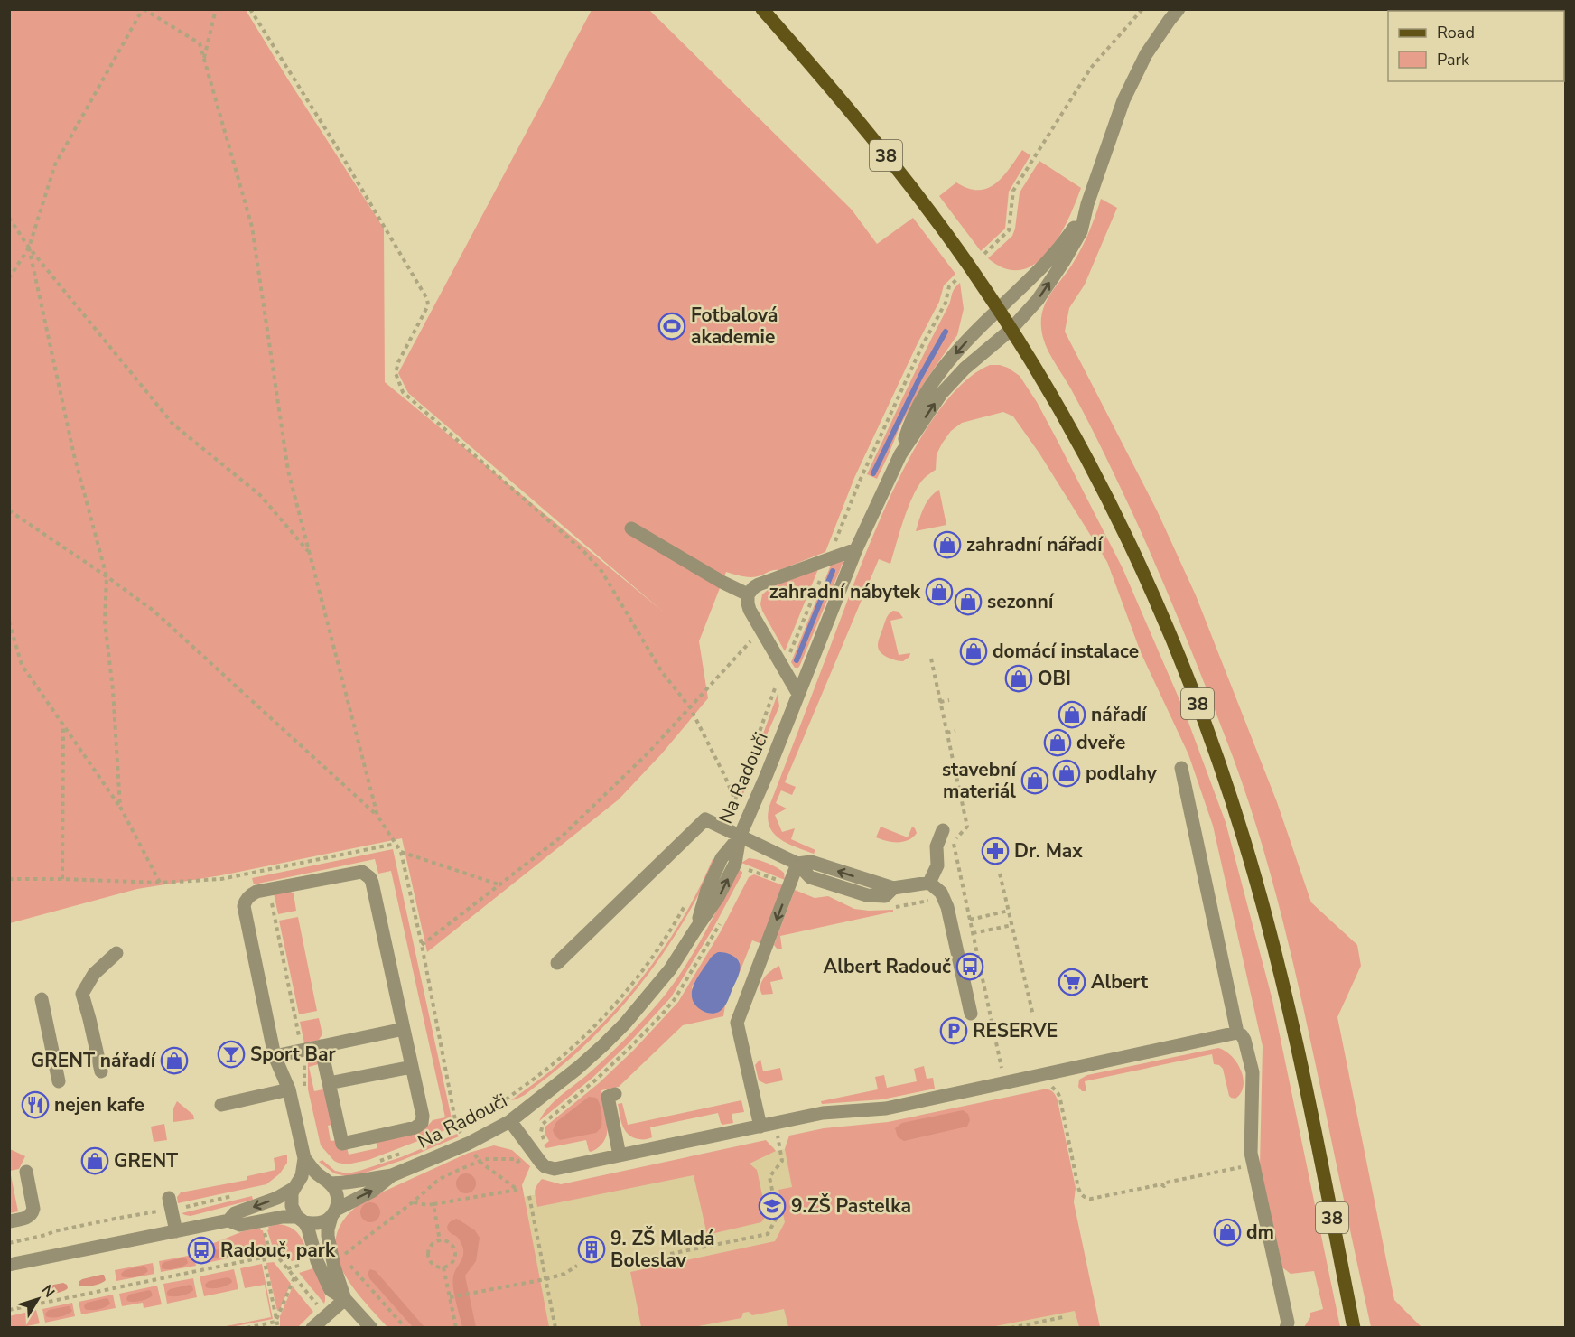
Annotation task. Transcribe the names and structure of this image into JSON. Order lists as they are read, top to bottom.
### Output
{
  "streets": {
    "main road": ["38"],
    "street": ["Na Radouči"]
  },
  "crossings": [
    ["38", "Na Radouči"]
  ],
  "places": {
    "sports": ["Fotbalová akademie"],
    "shop": [
      "zahradní nářadí",
      "zahradní nábytek",
      "sezonní",
      "domácí instalace",
      "OBI",
      "nářadí",
      "dveře",
      "podlahy",
      "stavební materiál",
      "GRENT nářadí",
      "GRENT",
      "dm"
    ],
    "pharmacy": ["Dr. Max"],
    "bus stop": ["Albert Radouč", "Radouč, park"],
    "supermarket": ["Albert"],
    "parking": ["RESERVE"],
    "bar": ["Sport Bar"],
    "restaurant": ["nejen kafe"],
    "school or university": ["9.ZŠ Pastelka"],
    "building": ["9. ZŠ Mladá Boleslav"]
  },
  "legend": ["Road", "Park"],
  "north": "top right"
}
